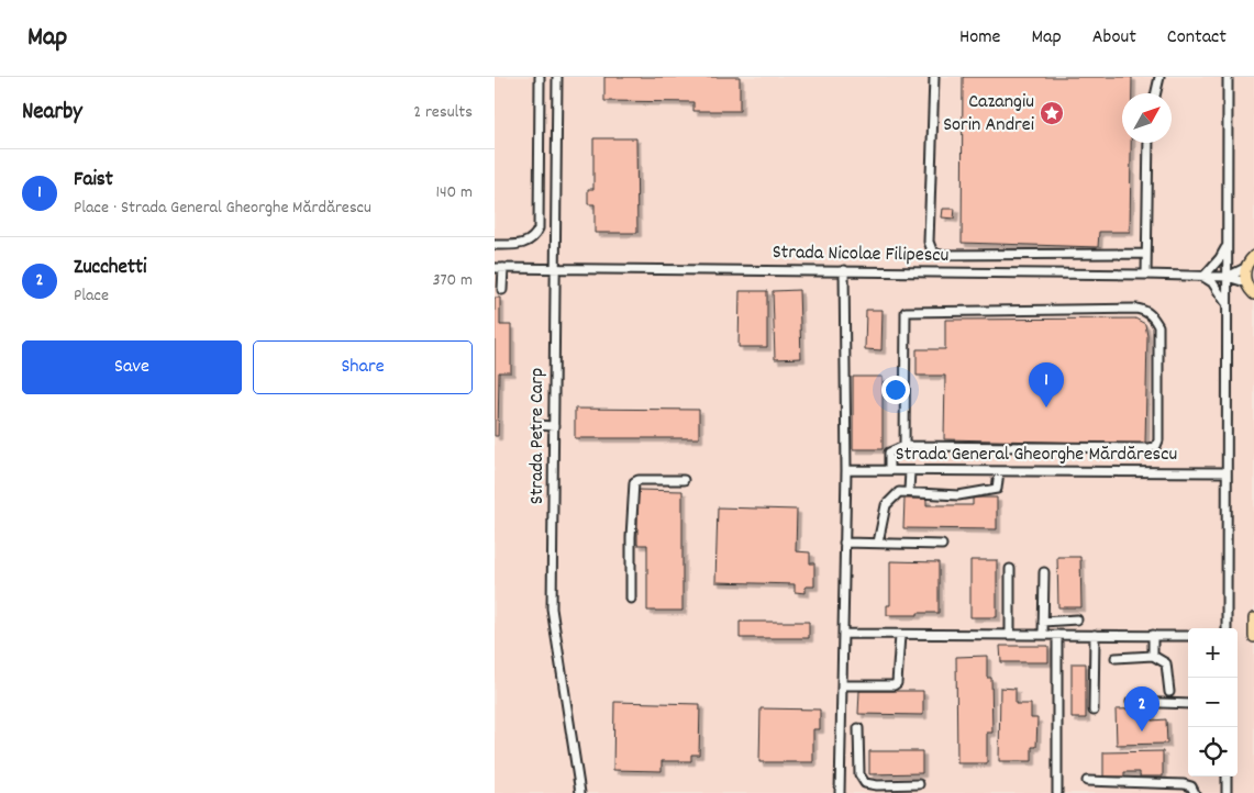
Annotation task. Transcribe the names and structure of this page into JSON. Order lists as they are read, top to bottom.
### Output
{
  "streets": {
    "street": ["Strada Nicolae Filipescu", "Strada Petre Carp", "Strada General Gheorghe Mărdărescu"]
  },
  "crossings": [
    ["Strada Nicolae Filipescu", "Strada Petre Carp"]
  ],
  "places": {
    "place": ["Cazangiu Sorin Andrei"]
  },
  "north": "top right",
  "page": {
    "header": "Map",
    "nav": [
      "Home",
      "Map",
      "About",
      "Contact"
    ],
    "heading": ["Nearby", "2 results"],
    "list": [
      {
        "mark": "1",
        "name": "Faist",
        "note": "Place · Strada General Gheorghe Mărdărescu",
        "value": "140 m"
      },
      {
        "mark": "2",
        "name": "Zucchetti",
        "note": "Place",
        "value": "370 m"
      }
    ],
    "buttons": ["Save", "Share"],
    "pins": ["1", "2"],
    "map_buttons": ["+", "−"]
  }
}
